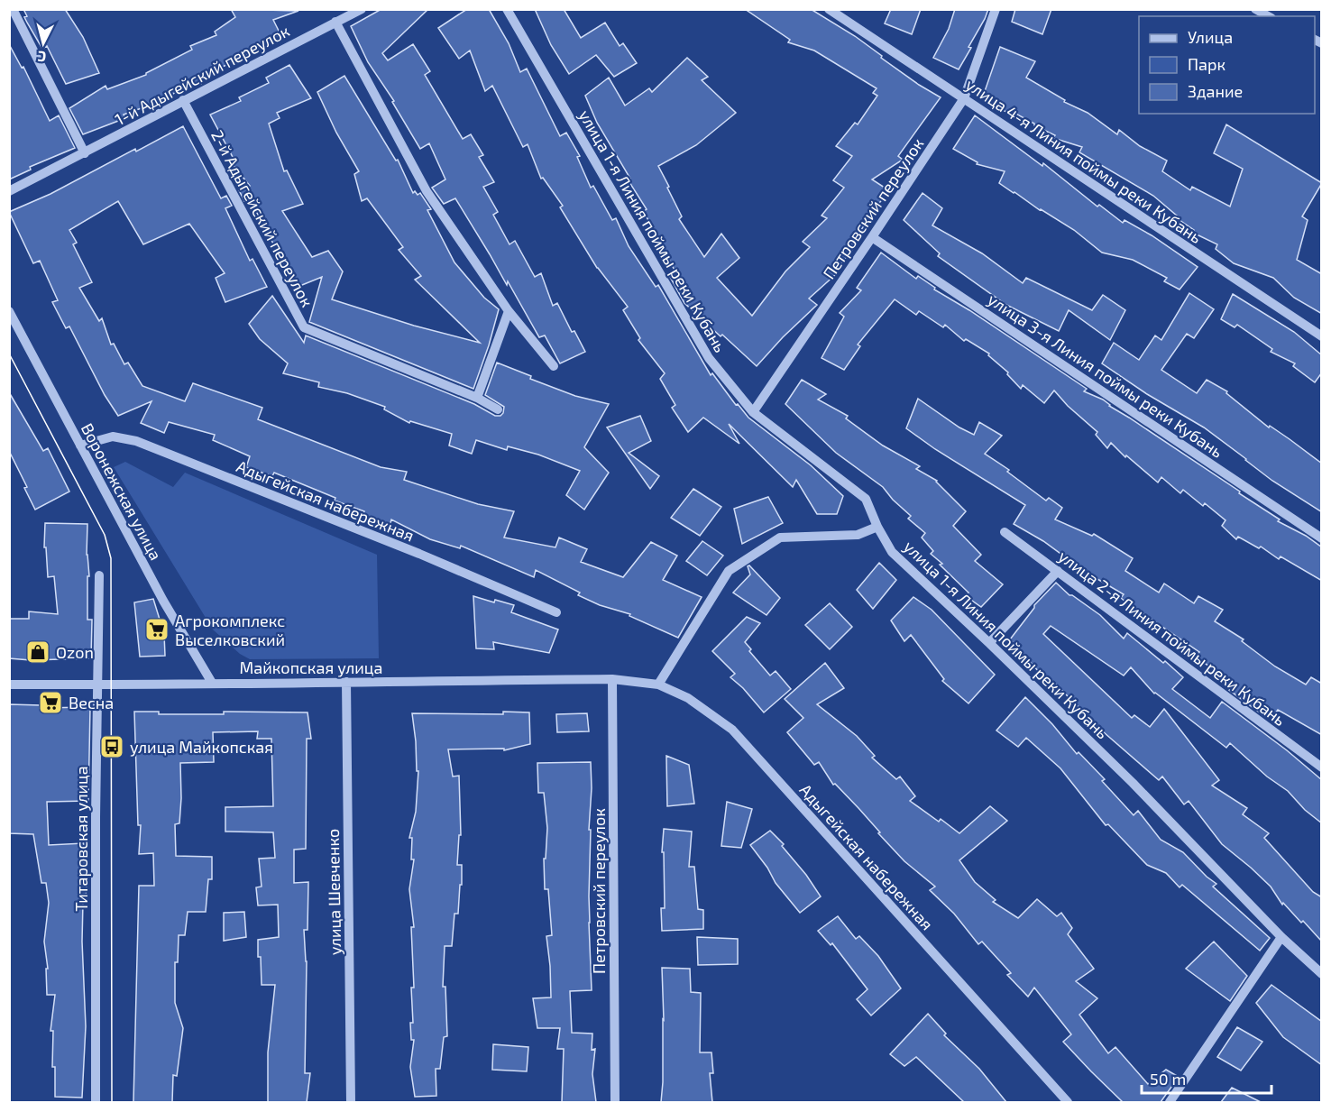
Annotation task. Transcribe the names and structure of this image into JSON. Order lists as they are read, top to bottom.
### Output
{
  "streets": {
    "street": [
      "1-й Адыгейский переулок",
      "улица 4-я Линия поймы реки Кубань",
      "Петровский переулок",
      "2-й Адыгейский переулок",
      "улица 1-я Линия поймы реки Кубань",
      "улица 3-я Линия поймы реки Кубань",
      "Воронежская улица",
      "Адыгейская набережная",
      "улица 2-я Линия поймы реки Кубань",
      "Майкопская улица",
      "Титаровская улица",
      "улица Шевченко"
    ]
  },
  "crossings": [
    ["1-й Адыгейский переулок", "2-й Адыгейский переулок"],
    ["улица 4-я Линия поймы реки Кубань", "Петровский переулок"],
    ["Петровский переулок", "улица 1-я Линия поймы реки Кубань"],
    ["Петровский переулок", "улица 3-я Линия поймы реки Кубань"],
    ["Петровский переулок", "Адыгейская набережная"],
    ["Петровский переулок", "Майкопская улица"],
    ["Воронежская улица", "Адыгейская набережная"],
    ["Воронежская улица", "Майкопская улица"],
    ["Адыгейская набережная", "Майкопская улица"],
    ["Майкопская улица", "Титаровская улица"],
    ["Майкопская улица", "улица Шевченко"]
  ],
  "places": {
    "supermarket": ["Агрокомплекс Выселковский", "Весна"],
    "shop": ["Ozon"],
    "bus stop": ["улица Майкопская"]
  },
  "legend": ["Улица", "Парк", "Здание"],
  "scale_bar": "50 m",
  "north": "bottom"
}
